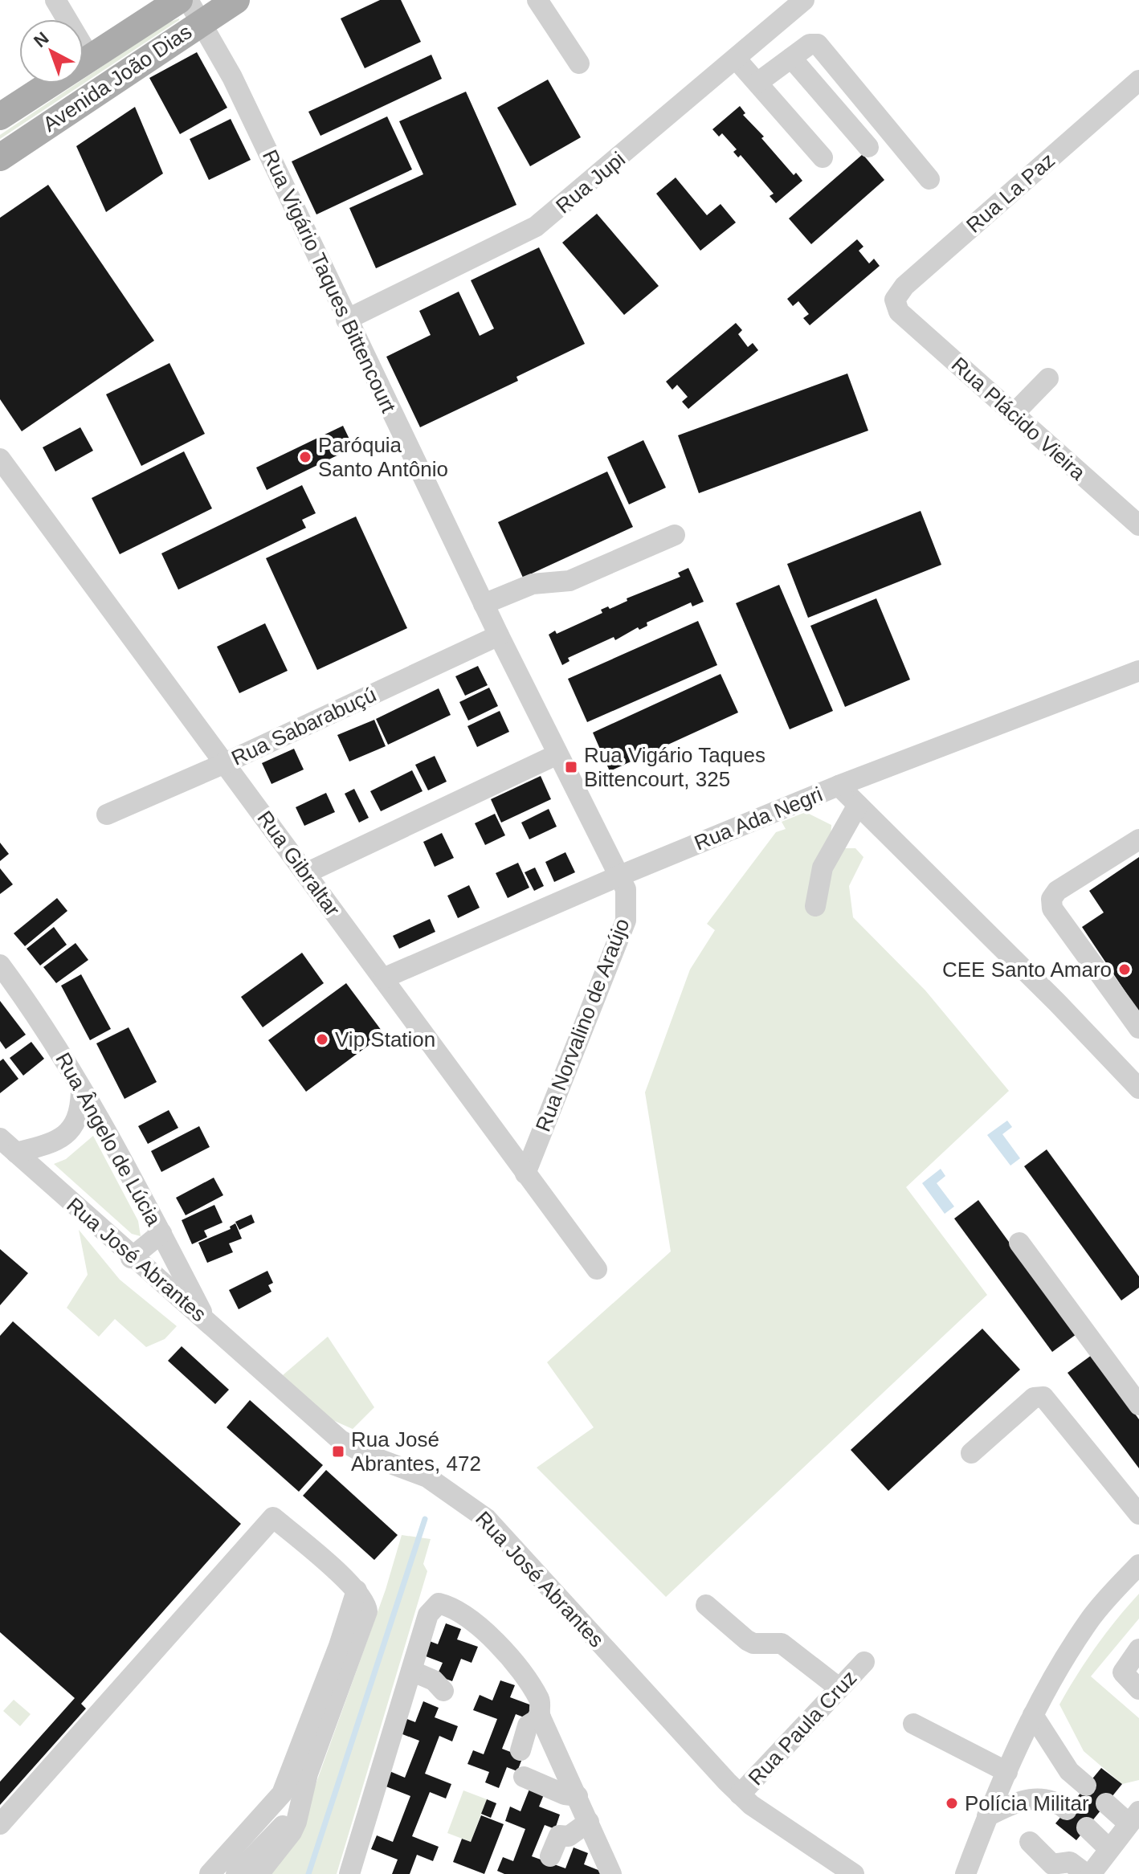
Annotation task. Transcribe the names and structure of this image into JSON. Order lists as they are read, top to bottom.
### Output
{
  "streets": {
    "main road": ["Avenida João Dias"],
    "street": [
      "Rua Jupi",
      "Rua La Paz",
      "Rua Vigário Taques Bittencourt",
      "Rua Plácido Vieira",
      "Rua Sabarabuçú",
      "Rua Ada Negri",
      "Rua Gibraltar",
      "Rua Norvalino de Araújo",
      "Rua Ângelo de Lúcia",
      "Rua José Abrantes",
      "Rua Paula Cruz"
    ]
  },
  "crossings": [
    ["Avenida João Dias", "Rua Vigário Taques Bittencourt"],
    ["Rua Jupi", "Rua Vigário Taques Bittencourt"],
    ["Rua La Paz", "Rua Plácido Vieira"],
    ["Rua Vigário Taques Bittencourt", "Rua Sabarabuçú"],
    ["Rua Vigário Taques Bittencourt", "Rua Ada Negri"],
    ["Rua Vigário Taques Bittencourt", "Rua Norvalino de Araújo"],
    ["Rua Sabarabuçú", "Rua Gibraltar"],
    ["Rua Ada Negri", "Rua Gibraltar"],
    ["Rua Ada Negri", "Rua Norvalino de Araújo"],
    ["Rua Gibraltar", "Rua Norvalino de Araújo"],
    ["Rua Ângelo de Lúcia", "Rua José Abrantes"],
    ["Rua José Abrantes", "Rua Paula Cruz"]
  ],
  "places": {
    "other": [
      "Paróquia Santo Antônio",
      "CEE Santo Amaro",
      "Vip Station",
      "Polícia Militar"
    ],
    "transit": ["Rua Vigário Taques Bittencourt, 325", "Rua José Abrantes, 472"]
  },
  "north": "top left"
}
